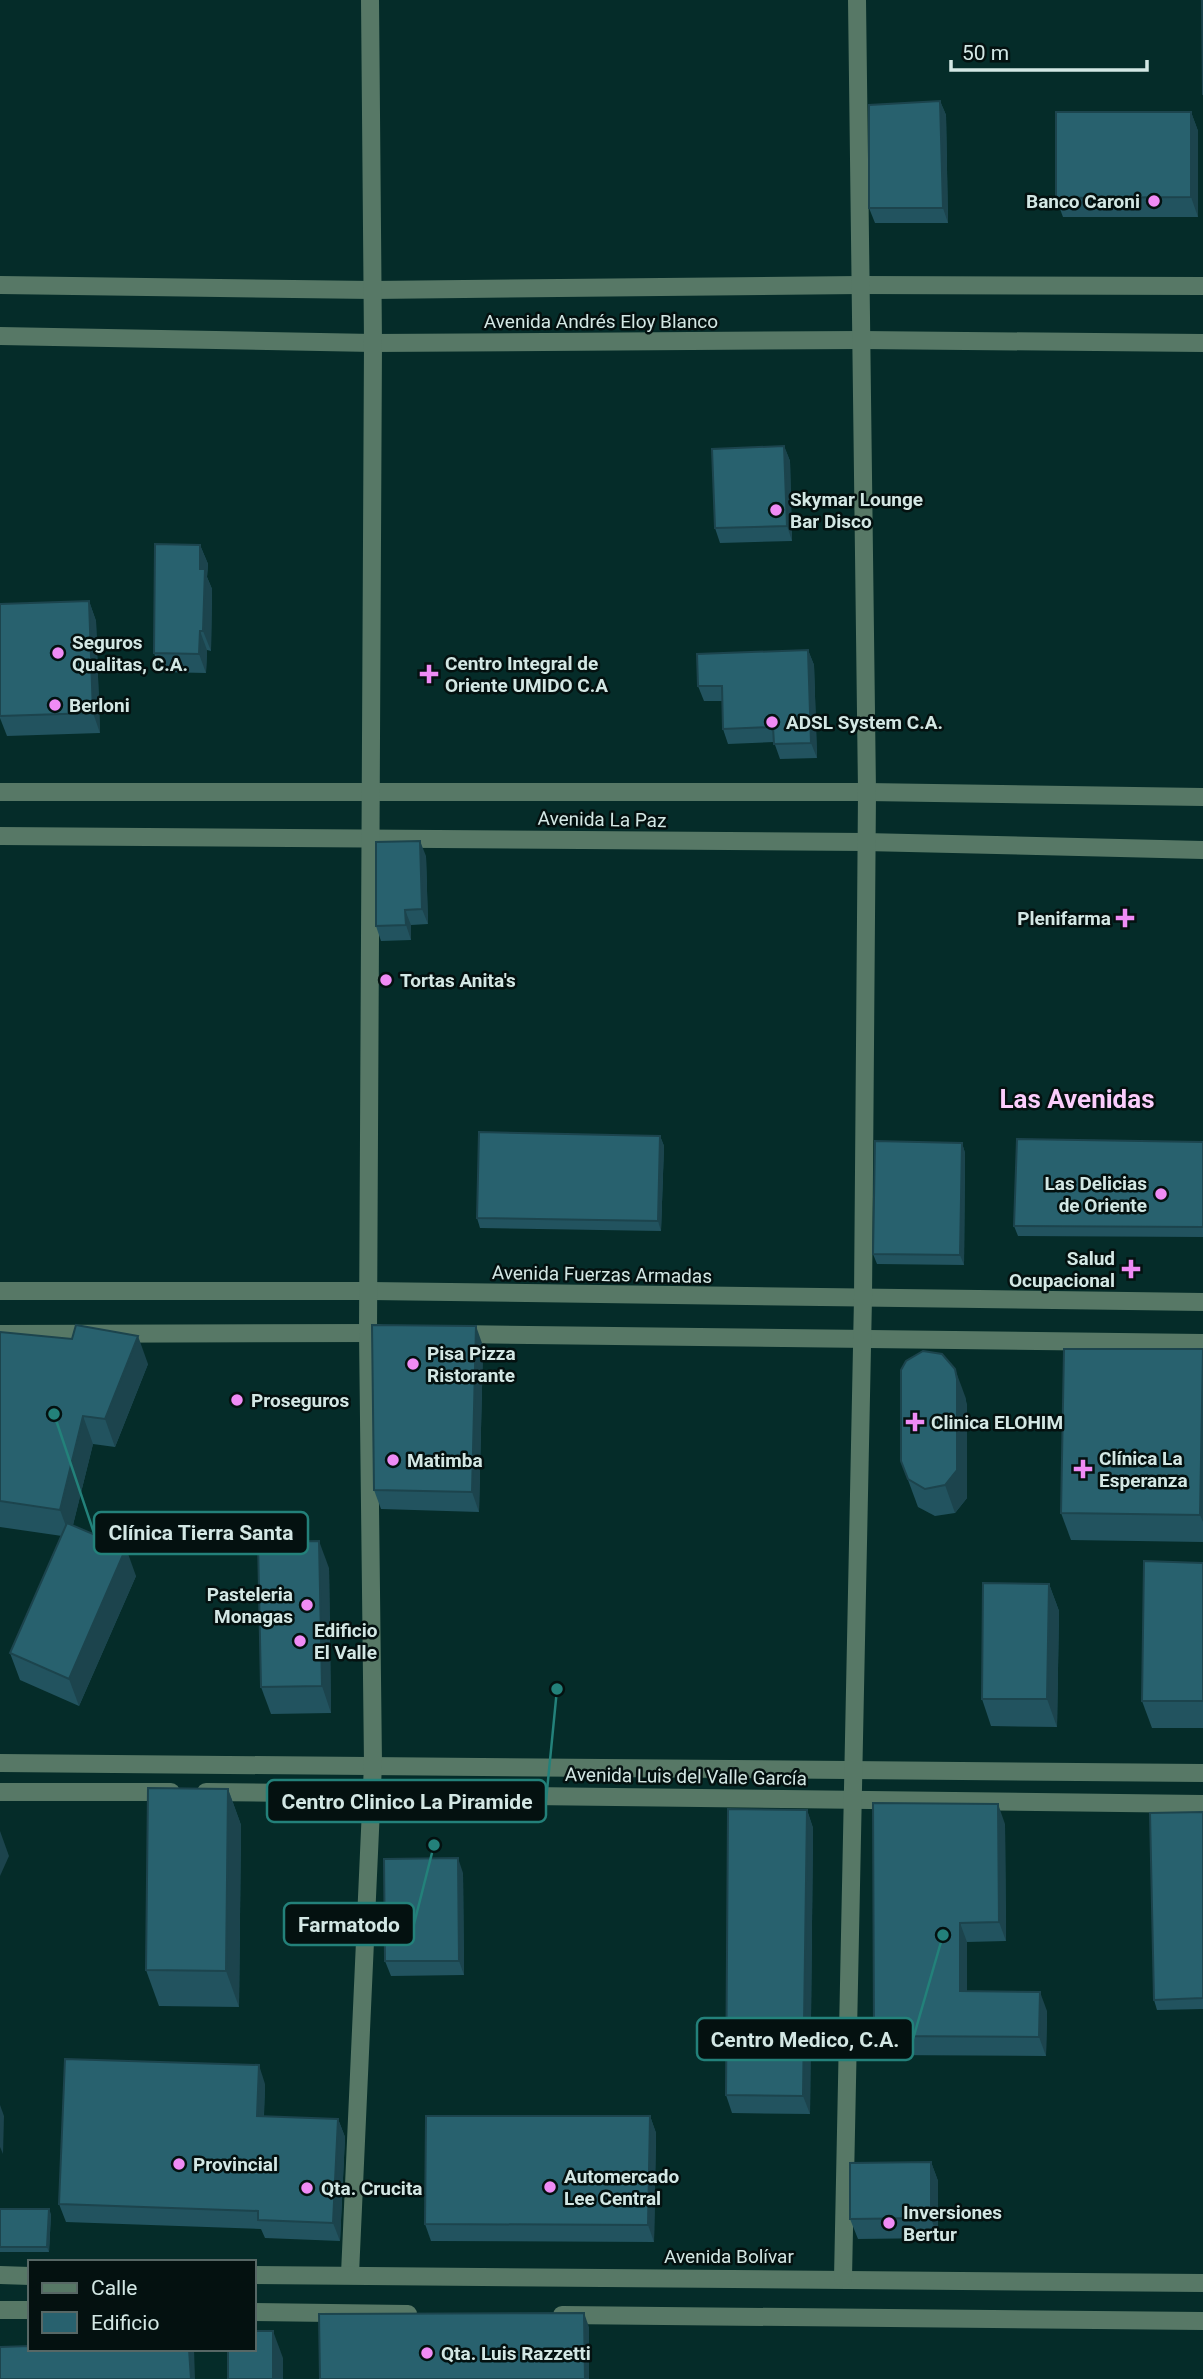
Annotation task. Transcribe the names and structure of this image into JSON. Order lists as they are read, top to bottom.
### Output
{
  "streets": {
    "street": [
      "Avenida Andrés Eloy Blanco",
      "Avenida La Paz",
      "Avenida Fuerzas Armadas",
      "Avenida Luis del Valle García",
      "Avenida Bolívar"
    ]
  },
  "districts": ["Las Avenidas"],
  "places": {
    "other": [
      "Banco Caroni",
      "Skymar Lounge Bar Disco",
      "Seguros Qualitas, C.A.",
      "Berloni",
      "ADSL System C.A.",
      "Tortas Anita's",
      "Las Delicias de Oriente",
      "Pisa Pizza Ristorante",
      "Proseguros",
      "Clínica Tierra Santa",
      "Matimba",
      "Pasteleria Monagas",
      "Edificio El Valle",
      "Centro Clinico La Piramide",
      "Farmatodo",
      "Centro Medico, C.A.",
      "Provincial",
      "Automercado Lee Central",
      "Qta. Crucita",
      "Inversiones Bertur",
      "Qta. Luis Razzetti"
    ],
    "health": [
      "Centro Integral de Oriente UMIDO C.A",
      "Plenifarma",
      "Salud Ocupacional",
      "Clinica ELOHIM",
      "Clínica La Esperanza"
    ]
  },
  "legend": ["Calle", "Edificio"],
  "scale_bar": "50 m"
}
